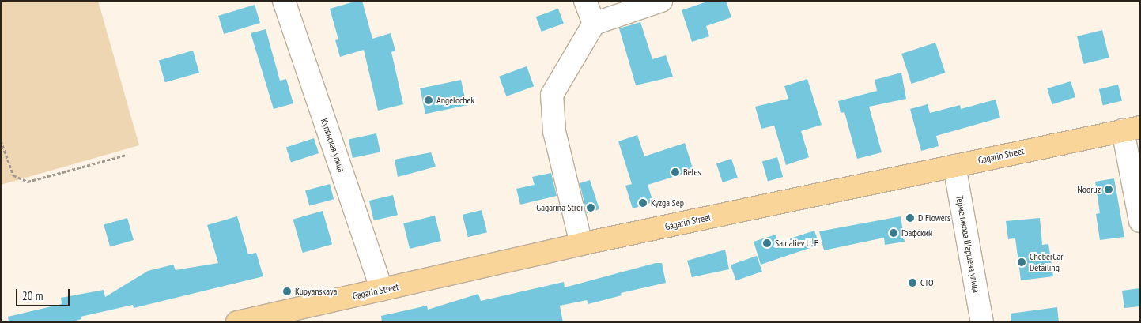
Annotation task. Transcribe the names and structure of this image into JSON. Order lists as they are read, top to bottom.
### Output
{
  "streets": {
    "main road": ["Gagarin Street"],
    "street": ["Купянская улица", "Термечикова Шаршена улица"]
  },
  "crossings": [
    ["Купянская улица", "Gagarin Street"],
    ["Gagarin Street", "Термечикова Шаршена улица"]
  ],
  "places": [
    "Angelochek",
    "Beles",
    "Nooruz",
    "Kyzga Sep",
    "Gagarina Stroi",
    "DiFlowers",
    "Графский",
    "Saidaliev U. F",
    "CheberCar Detailing",
    "СТО",
    "Kupyanskaya"
  ],
  "scale_bar": "20 m"
}
